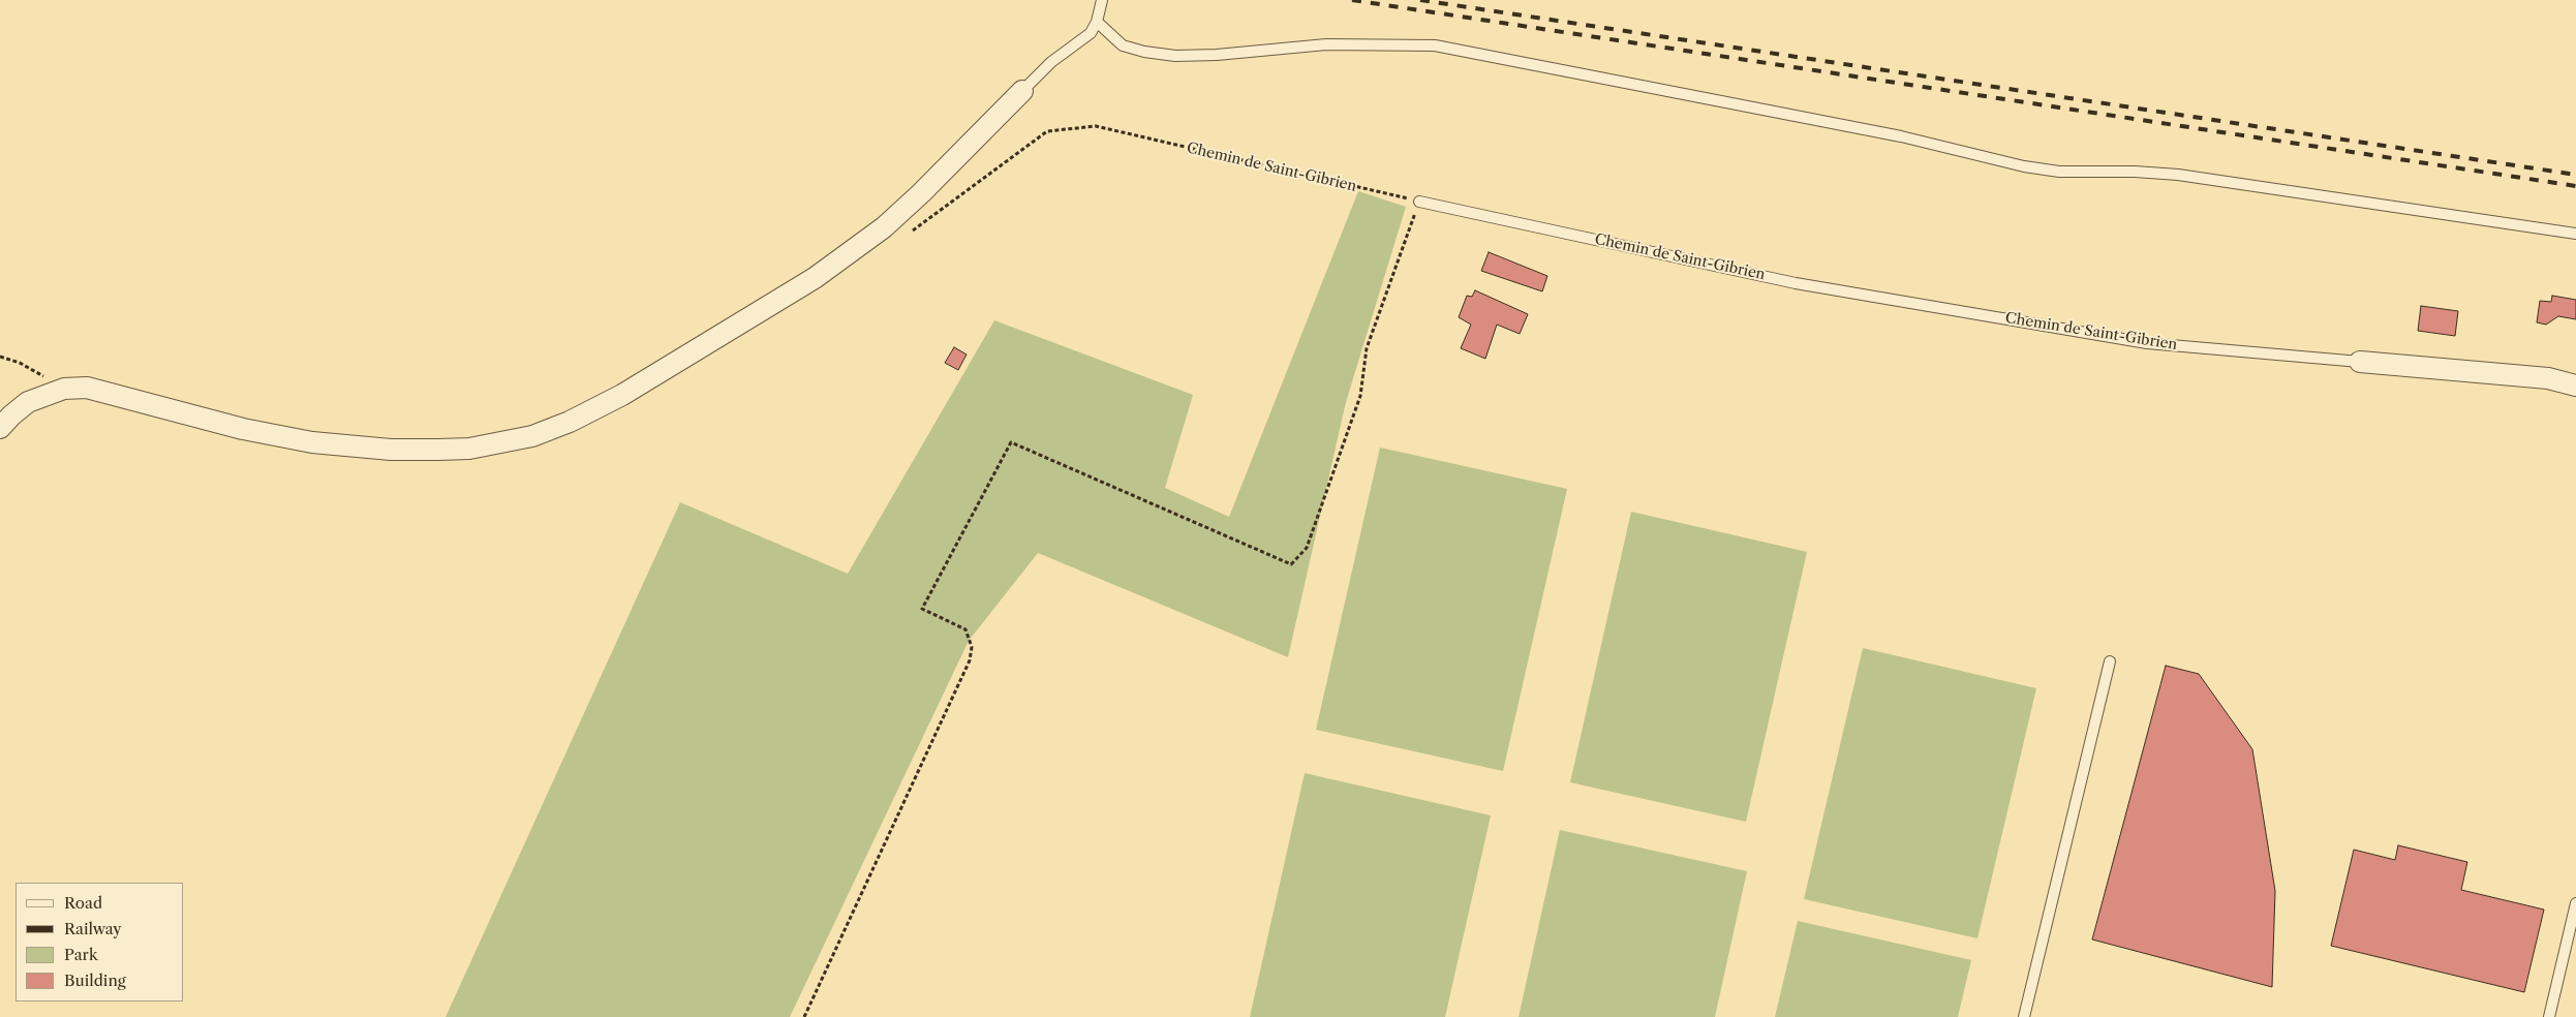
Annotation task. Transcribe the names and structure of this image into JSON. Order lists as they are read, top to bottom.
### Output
{
  "streets": {
    "street": ["Chemin de Saint-Gibrien"]
  },
  "legend": [
    "Road",
    "Railway",
    "Park",
    "Building"
  ]
}
